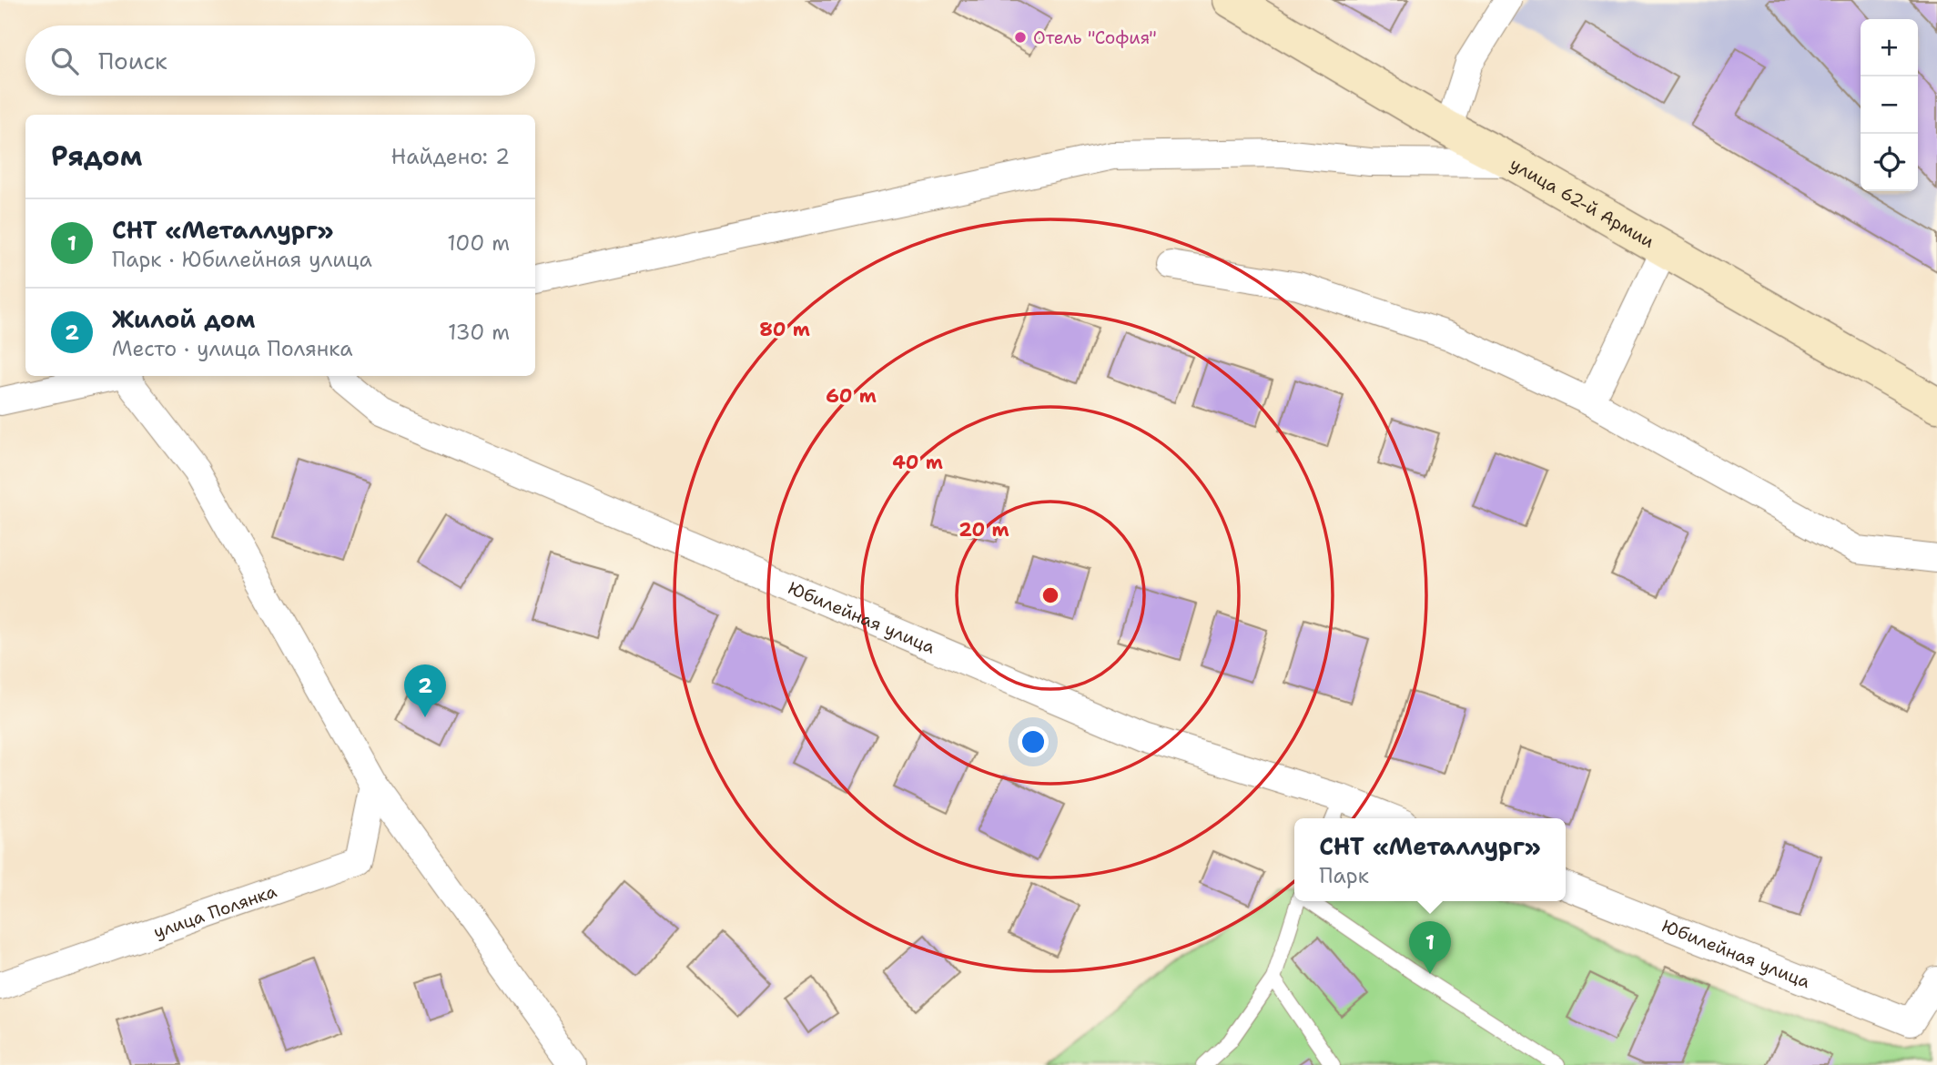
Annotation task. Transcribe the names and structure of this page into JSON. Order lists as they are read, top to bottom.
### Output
{
  "streets": {
    "street": ["улица 62-й Армии", "Юбилейная улица", "улица Полянка"]
  },
  "places": ["Отель \"София\""],
  "page": {
    "map_buttons": ["+", "−"],
    "search": "Поиск",
    "heading": ["Рядом", "Найдено: 2"],
    "list": [
      {
        "mark": "1",
        "name": "СНТ «Металлург»",
        "note": "Парк · Юбилейная улица",
        "value": "100 m"
      },
      {
        "mark": "2",
        "name": "Жилой дом",
        "note": "Место · улица Полянка",
        "value": "130 m"
      }
    ],
    "pins": ["2", "1"],
    "popup": ["СНТ «Металлург»", "Парк"]
  },
  "rings": [
    "80 m",
    "60 m",
    "40 m",
    "20 m"
  ]
}
